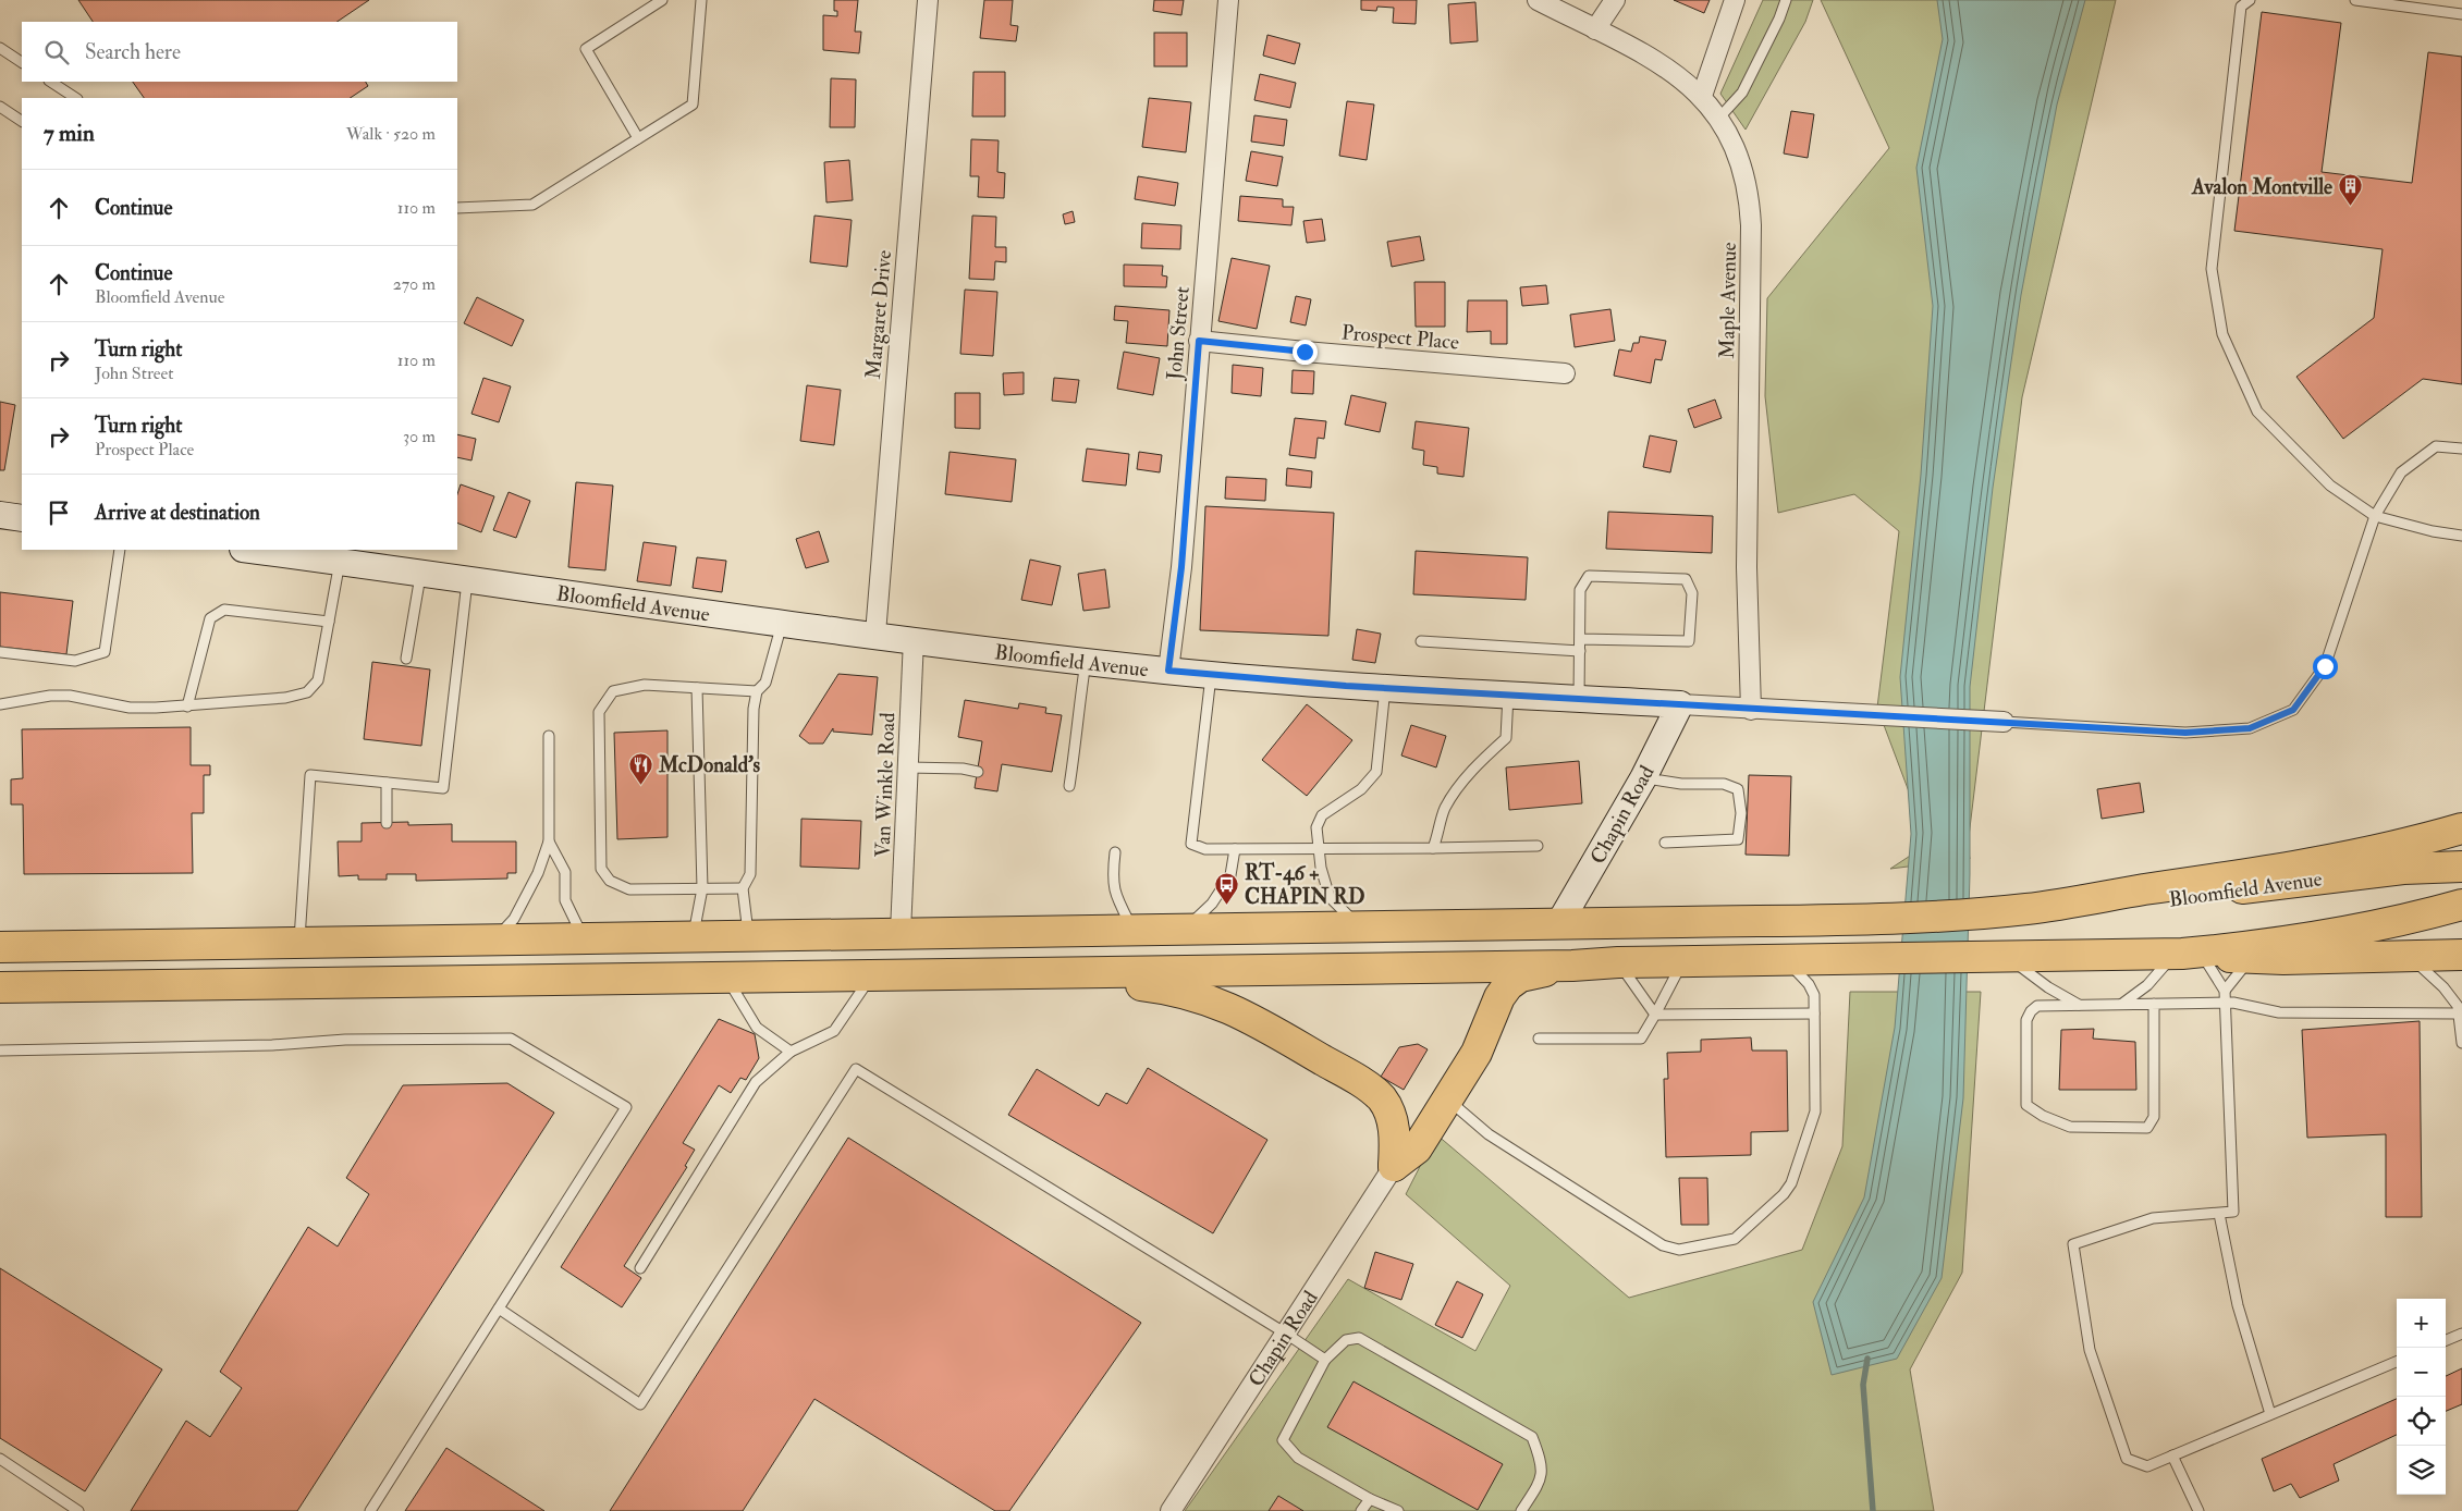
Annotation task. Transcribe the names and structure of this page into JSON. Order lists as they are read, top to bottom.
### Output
{
  "streets": {
    "main road": ["Bloomfield Avenue"],
    "street": [
      "Maple Avenue",
      "Margaret Drive",
      "John Street",
      "Prospect Place",
      "Van Winkle Road",
      "Chapin Road"
    ]
  },
  "crossings": [
    ["Maple Avenue", "Bloomfield Avenue"],
    ["Margaret Drive", "Bloomfield Avenue"],
    ["John Street", "Prospect Place"],
    ["John Street", "Bloomfield Avenue"],
    ["Bloomfield Avenue", "Van Winkle Road"],
    ["Bloomfield Avenue", "Chapin Road"]
  ],
  "places": {
    "building": ["Avalon Montville"],
    "restaurant": ["McDonald's"],
    "bus stop": ["RT-46 + CHAPIN RD"]
  },
  "page": {
    "search": "Search here",
    "heading": ["7 min", "Walk · 520 m"],
    "list": [
      ["Continue", "110 m"],
      ["Continue", "Bloomfield Avenue", "270 m"],
      ["Turn right", "John Street", "110 m"],
      ["Turn right", "Prospect Place", "30 m"],
      "Arrive at destination"
    ],
    "map_buttons": ["+", "−"]
  }
}
